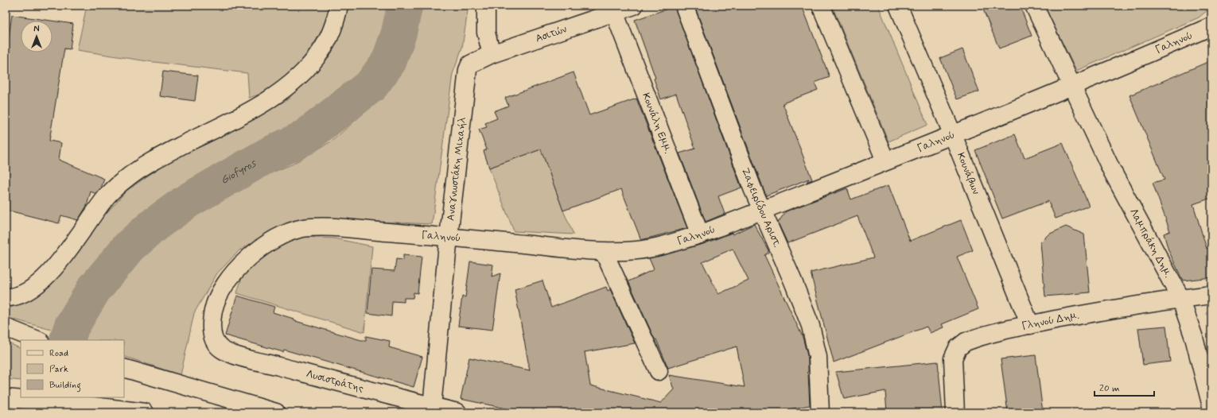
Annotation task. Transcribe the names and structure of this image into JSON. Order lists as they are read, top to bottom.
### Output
{
  "streets": {
    "main road": [
      "Ασιτών",
      "Γαληνού",
      "Κουνάλη Εμμ.",
      "Αναγνωστάκη Μιχαήλ",
      "Κουνάβων",
      "Ζαφειρίδου Αριστ.",
      "Λαμπράκη Δημ.",
      "Γληνού Δημ.",
      "Λυσιστράτης"
    ]
  },
  "crossings": [
    ["Ασιτών", "Κουνάλη Εμμ."],
    ["Ασιτών", "Αναγνωστάκη Μιχαήλ"],
    ["Γαληνού", "Κουνάλη Εμμ."],
    ["Γαληνού", "Αναγνωστάκη Μιχαήλ"],
    ["Γαληνού", "Κουνάβων"],
    ["Γαληνού", "Ζαφειρίδου Αριστ."],
    ["Γαληνού", "Λαμπράκη Δημ."],
    ["Γαληνού", "Λυσιστράτης"],
    ["Αναγνωστάκη Μιχαήλ", "Λυσιστράτης"],
    ["Κουνάβων", "Γληνού Δημ."],
    ["Λαμπράκη Δημ.", "Γληνού Δημ."]
  ],
  "water": ["Giofyros"],
  "legend": ["Road", "Park", "Building"],
  "scale_bar": "20 m",
  "north": "top"
}
